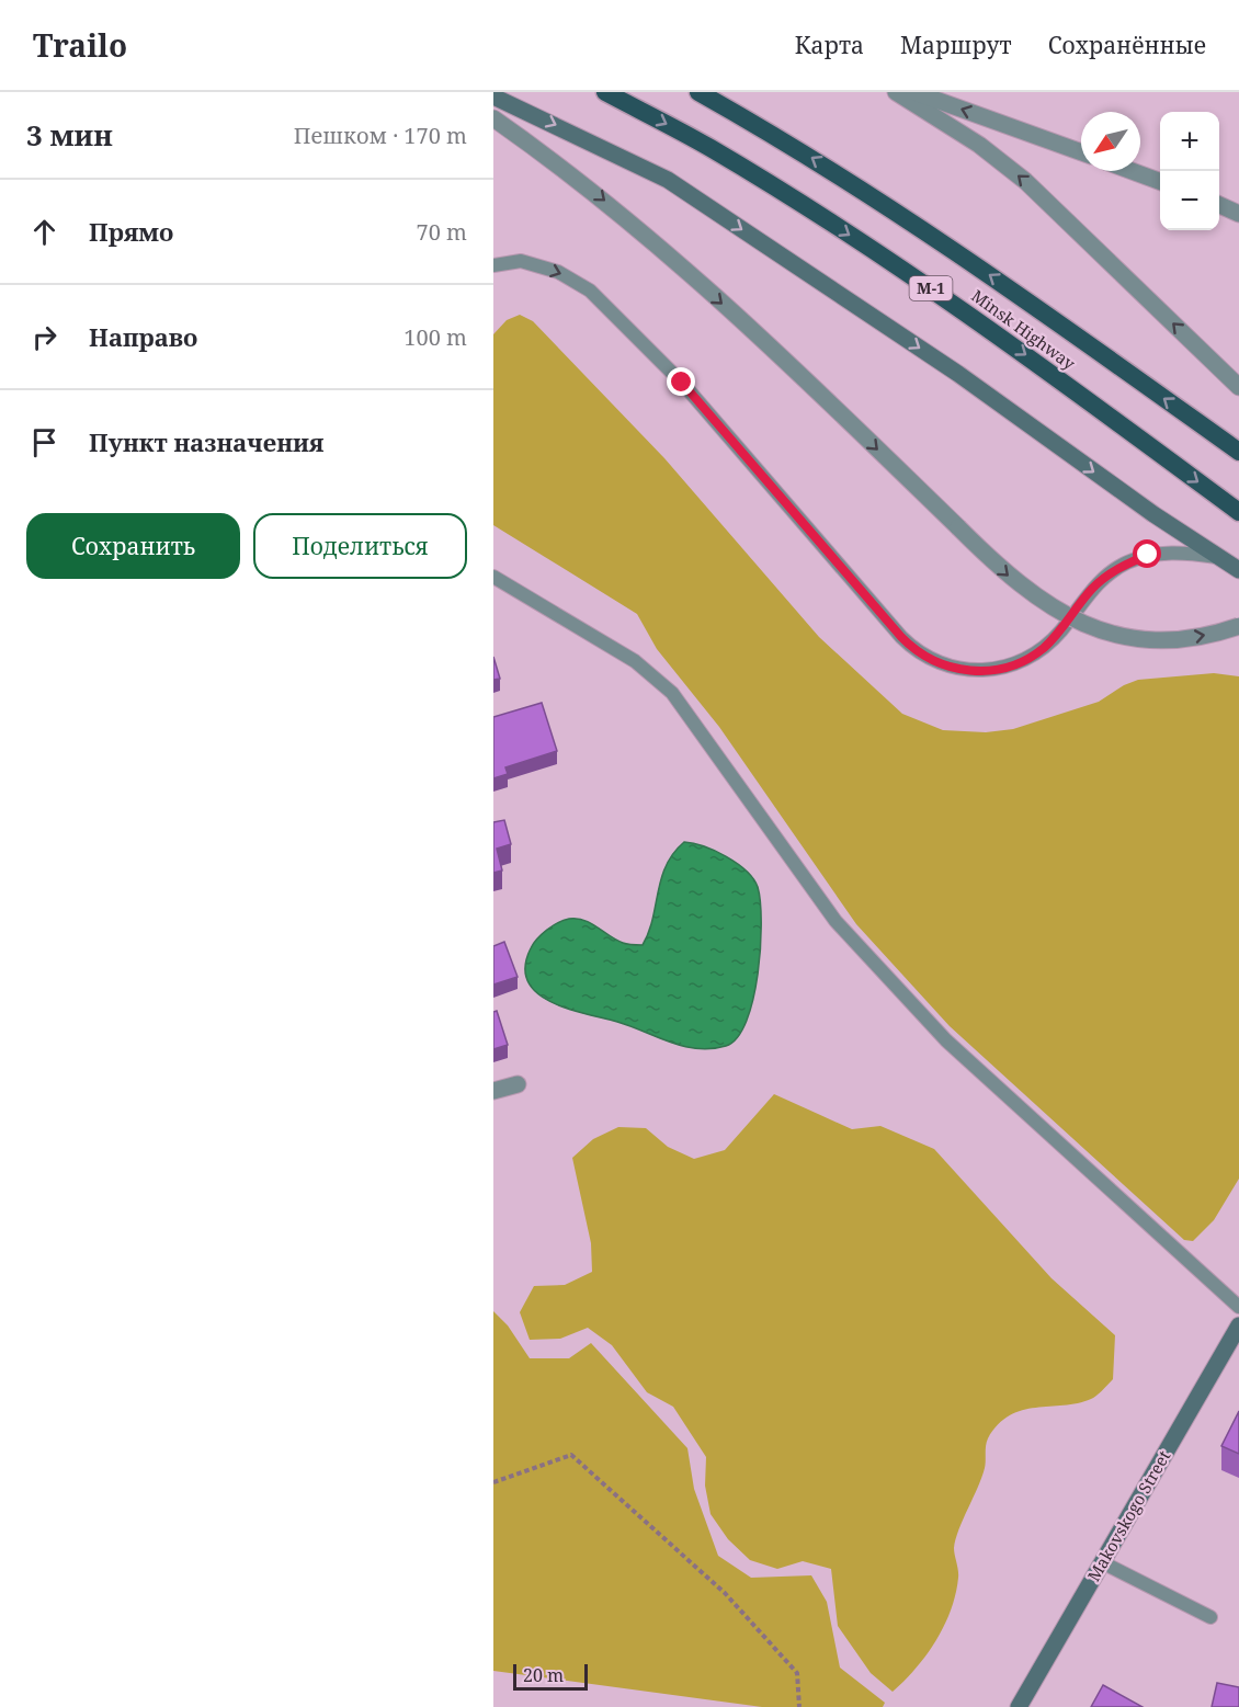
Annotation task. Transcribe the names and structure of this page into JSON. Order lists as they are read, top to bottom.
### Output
{
  "streets": {
    "highway": ["М-1", "Minsk Highway"],
    "main road": ["Makovskogo Street"]
  },
  "scale_bar": "20 m",
  "north": "bottom left",
  "page": {
    "header": "Trailo",
    "nav": ["Карта", "Маршрут", "Сохранённые"],
    "heading": ["3 мин", "Пешком · 170 m"],
    "map_buttons": ["+", "−"],
    "list": [
      ["Прямо", "70 m"],
      ["Направо", "100 m"],
      "Пункт назначения"
    ],
    "buttons": ["Сохранить", "Поделиться"],
    "scale": "20 m"
  }
}
